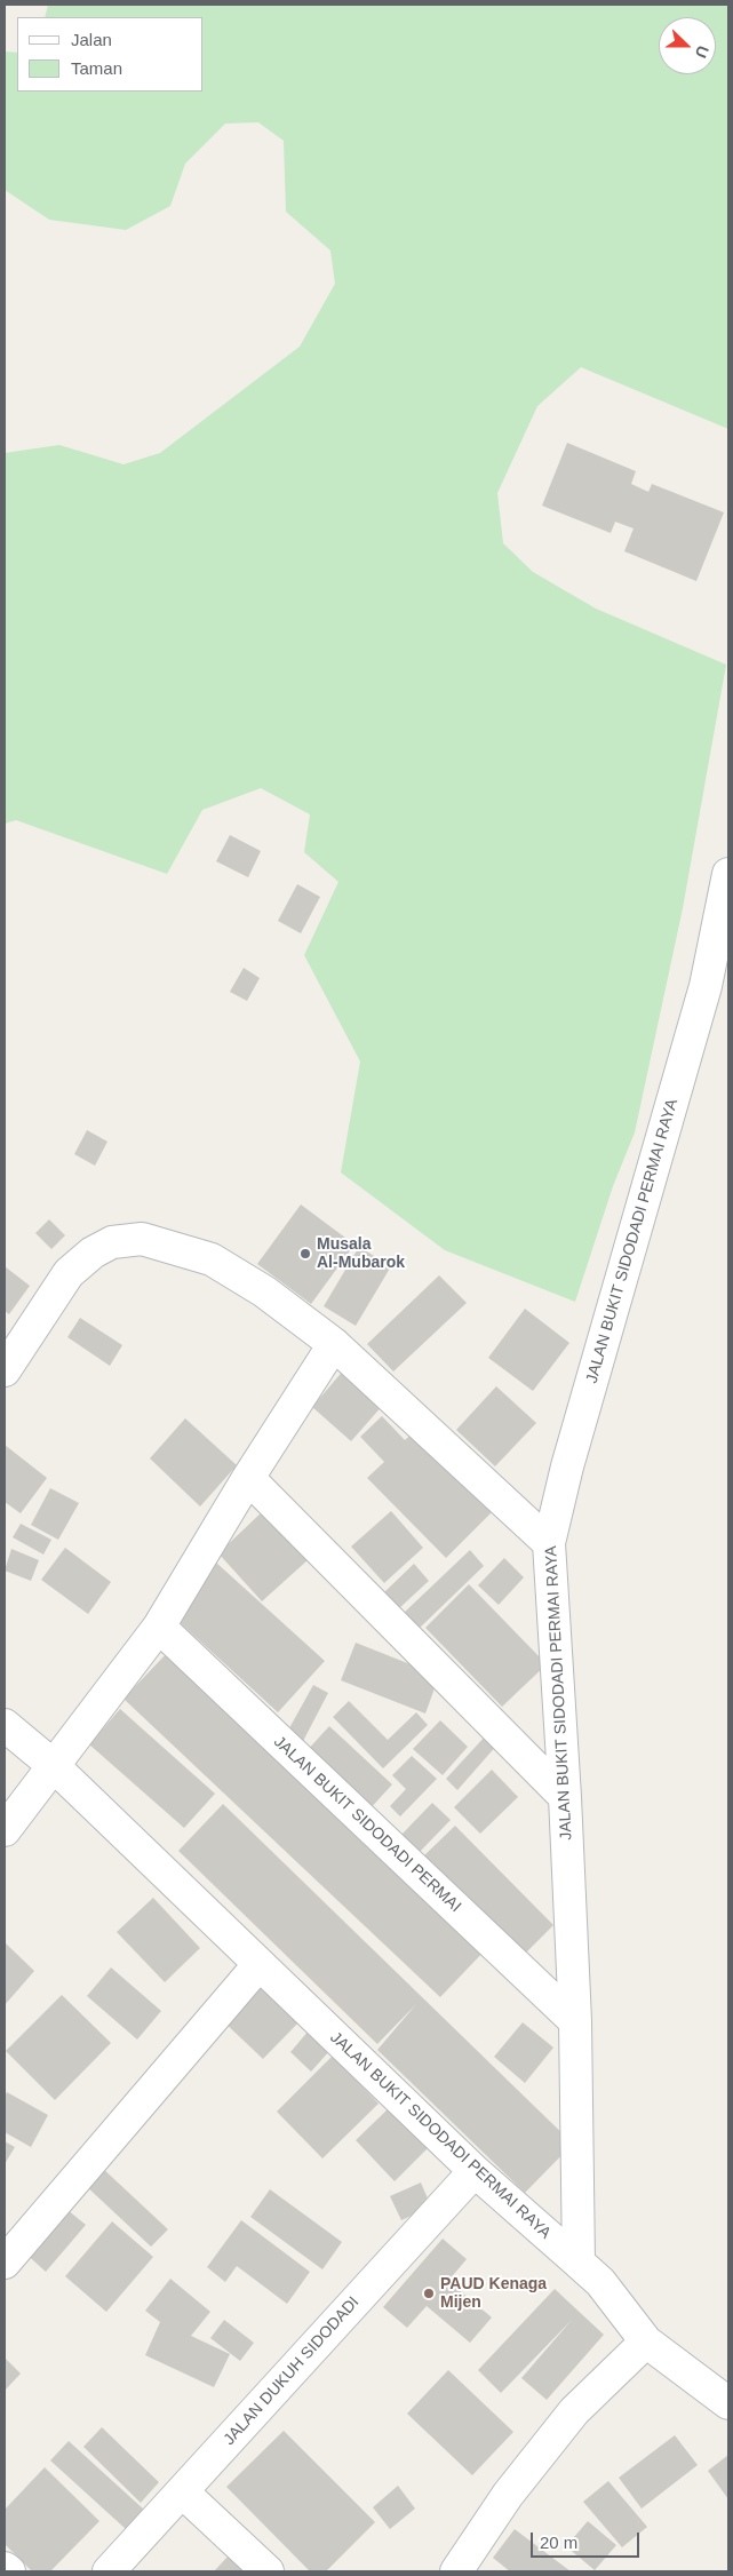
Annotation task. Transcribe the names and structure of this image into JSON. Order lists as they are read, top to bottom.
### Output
{
  "streets": {
    "street": ["JALAN BUKIT SIDODADI PERMAI RAYA", "JALAN BUKIT SIDODADI PERMAI", "JALAN DUKUH SIDODADI"]
  },
  "crossings": [
    ["JALAN BUKIT SIDODADI PERMAI RAYA", "JALAN BUKIT SIDODADI PERMAI"],
    ["JALAN BUKIT SIDODADI PERMAI RAYA", "JALAN DUKUH SIDODADI"]
  ],
  "places": ["Musala Al-Mubarok", "PAUD Kenaga Mijen"],
  "legend": ["Jalan", "Taman"],
  "scale_bar": "20 m",
  "north": "right"
}
